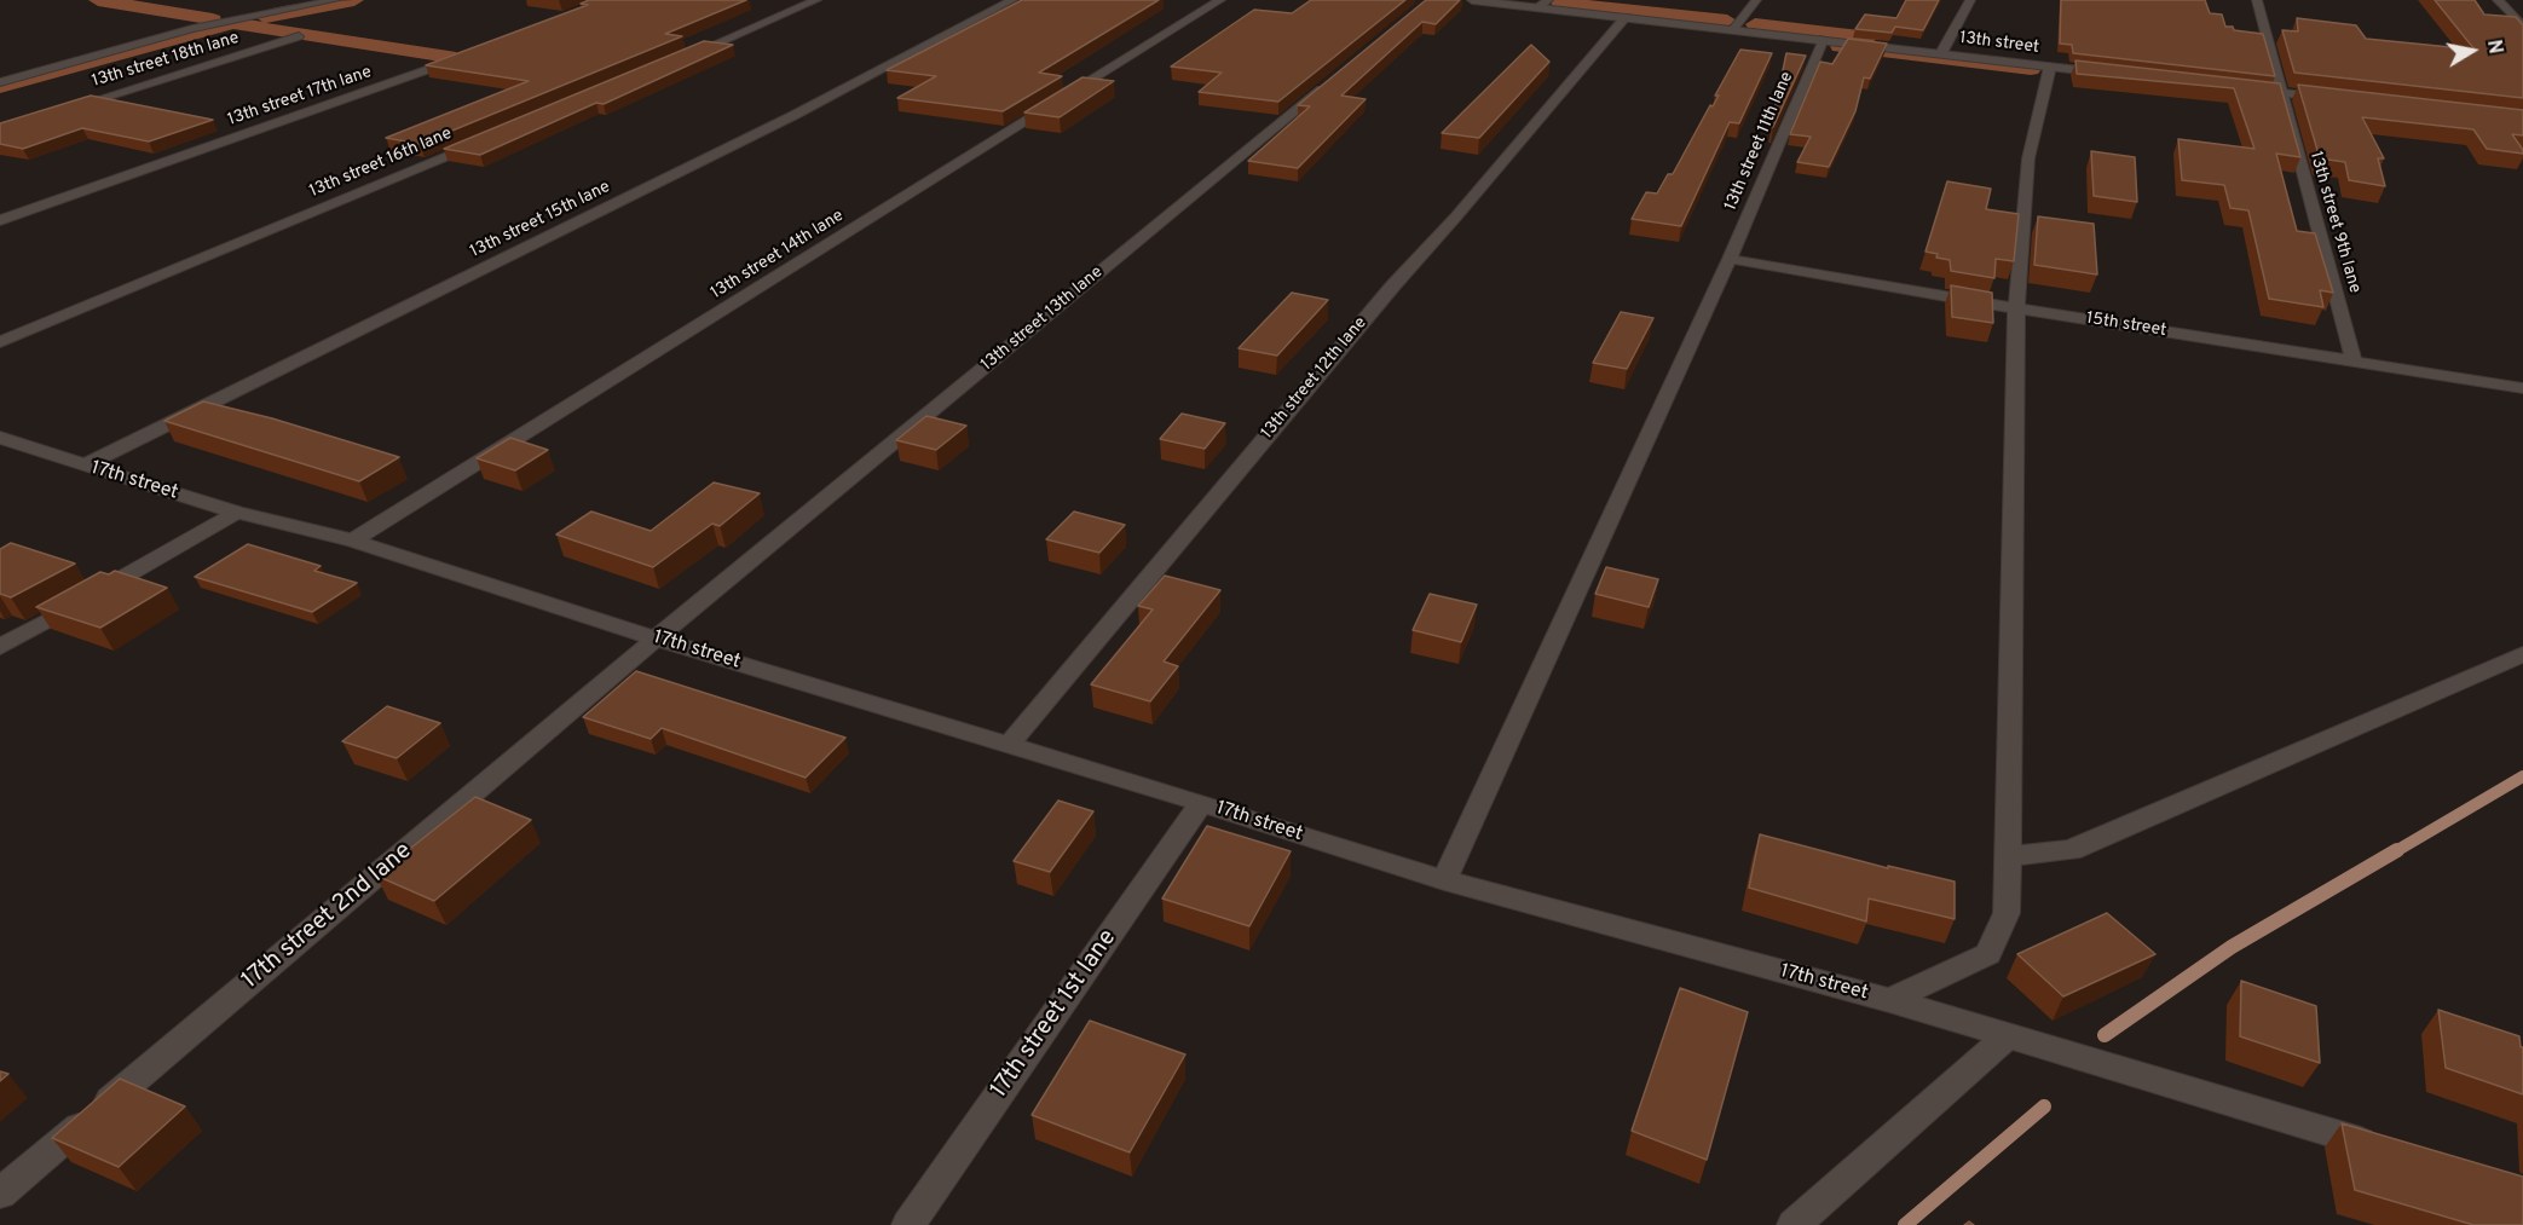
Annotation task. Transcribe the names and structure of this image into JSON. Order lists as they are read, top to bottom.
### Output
{
  "streets": {
    "street": [
      "13th street",
      "13th street 18th lane",
      "13th street 17th lane",
      "13th street 11th lane",
      "13th street 16th lane",
      "13th street 15th lane",
      "13th street 9th lane",
      "13th street 14th lane",
      "13th street 13th lane",
      "15th street",
      "13th street 12th lane",
      "17th street",
      "17th street 2nd lane",
      "17th street 1st lane"
    ]
  },
  "crossings": [
    ["13th street", "13th street 11th lane"],
    ["13th street", "13th street 12th lane"],
    ["13th street 11th lane", "15th street"],
    ["13th street 11th lane", "17th street"],
    ["13th street 15th lane", "17th street"],
    ["13th street 9th lane", "15th street"],
    ["13th street 14th lane", "17th street"],
    ["13th street 13th lane", "17th street"],
    ["13th street 13th lane", "17th street 2nd lane"],
    ["13th street 12th lane", "17th street"],
    ["17th street", "17th street 2nd lane"],
    ["17th street", "17th street 1st lane"]
  ],
  "north": "right"
}
